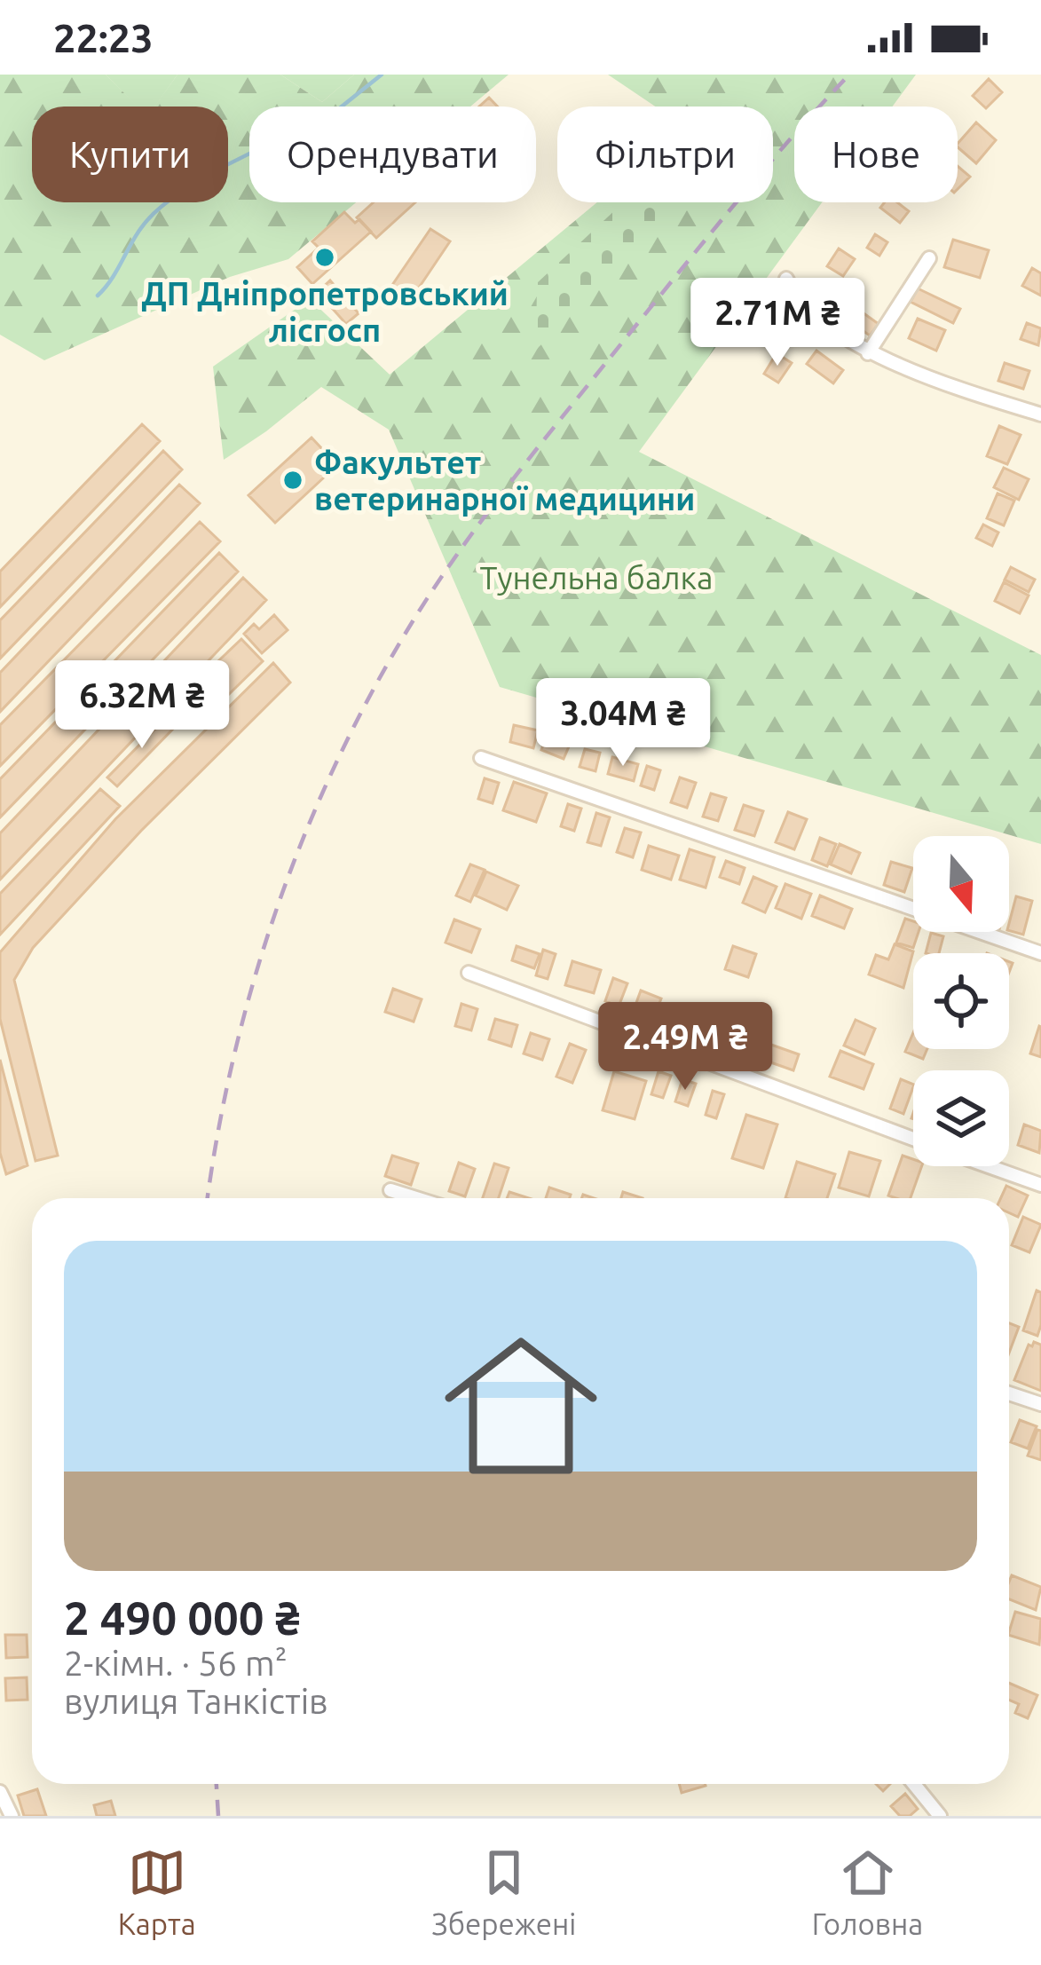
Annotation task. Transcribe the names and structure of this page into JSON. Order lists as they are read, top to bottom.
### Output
{
  "parks": ["Тунельна балка"],
  "places": ["ДП Дніпропетровський лісгосп", "Факультет ветеринарної медицини"],
  "north": "bottom",
  "page": {
    "status": "22:23",
    "chip": [
      "Купити",
      "Орендувати",
      "Фільтри",
      "Нове"
    ],
    "price": [
      "2.71M ₴",
      "6.32M ₴",
      "3.04M ₴",
      "2.49M ₴"
    ],
    "list": [
      {
        "name": "2 490 000 ₴",
        "note": "2-кімн. · 56 m² · вулиця Танкістів"
      }
    ],
    "tabs": ["Карта", "Збережені", "Головна"]
  }
}
